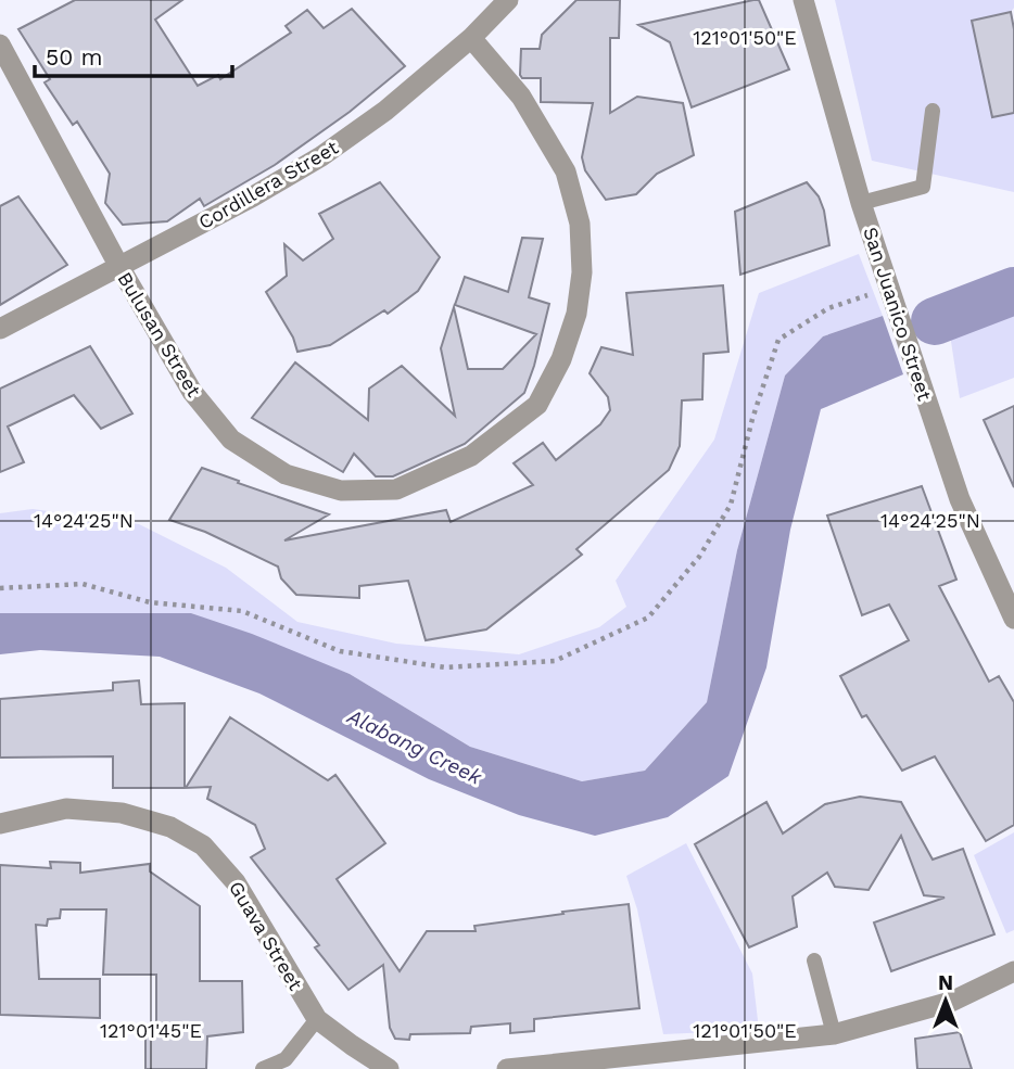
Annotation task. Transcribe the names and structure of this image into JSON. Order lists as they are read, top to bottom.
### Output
{
  "streets": {
    "street": [
      "Cordillera Street",
      "San Juanico Street",
      "Bulusan Street",
      "Guava Street"
    ]
  },
  "crossings": [
    ["Cordillera Street", "Bulusan Street"]
  ],
  "water": ["Alabang Creek"],
  "scale_bar": "50 m",
  "north": "top",
  "coordinates": ["121°01'50\"E", "14°24'25\"N", "121°01'45\"E"]
}
